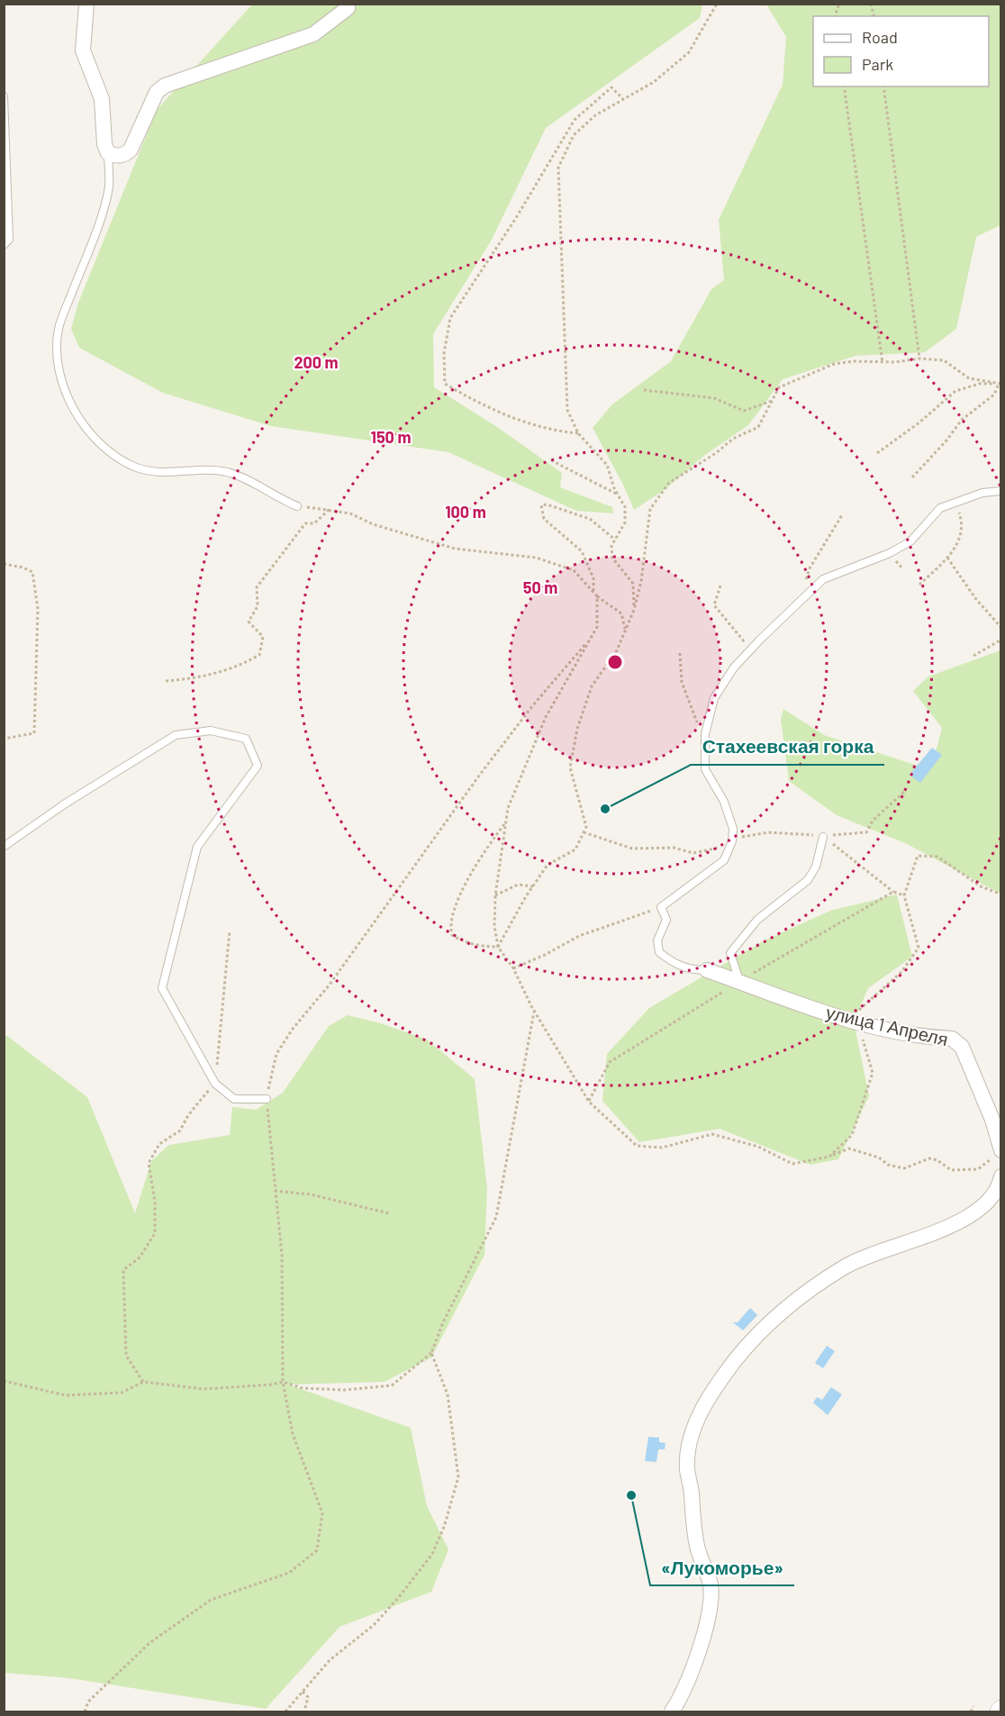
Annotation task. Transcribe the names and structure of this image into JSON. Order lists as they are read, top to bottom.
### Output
{
  "streets": {
    "street": ["улица 1 Апреля"]
  },
  "places": ["Стахеевская горка", "«Лукоморье»"],
  "legend": ["Road", "Park"],
  "rings": [
    "200 m",
    "150 m",
    "100 m",
    "50 m"
  ]
}
